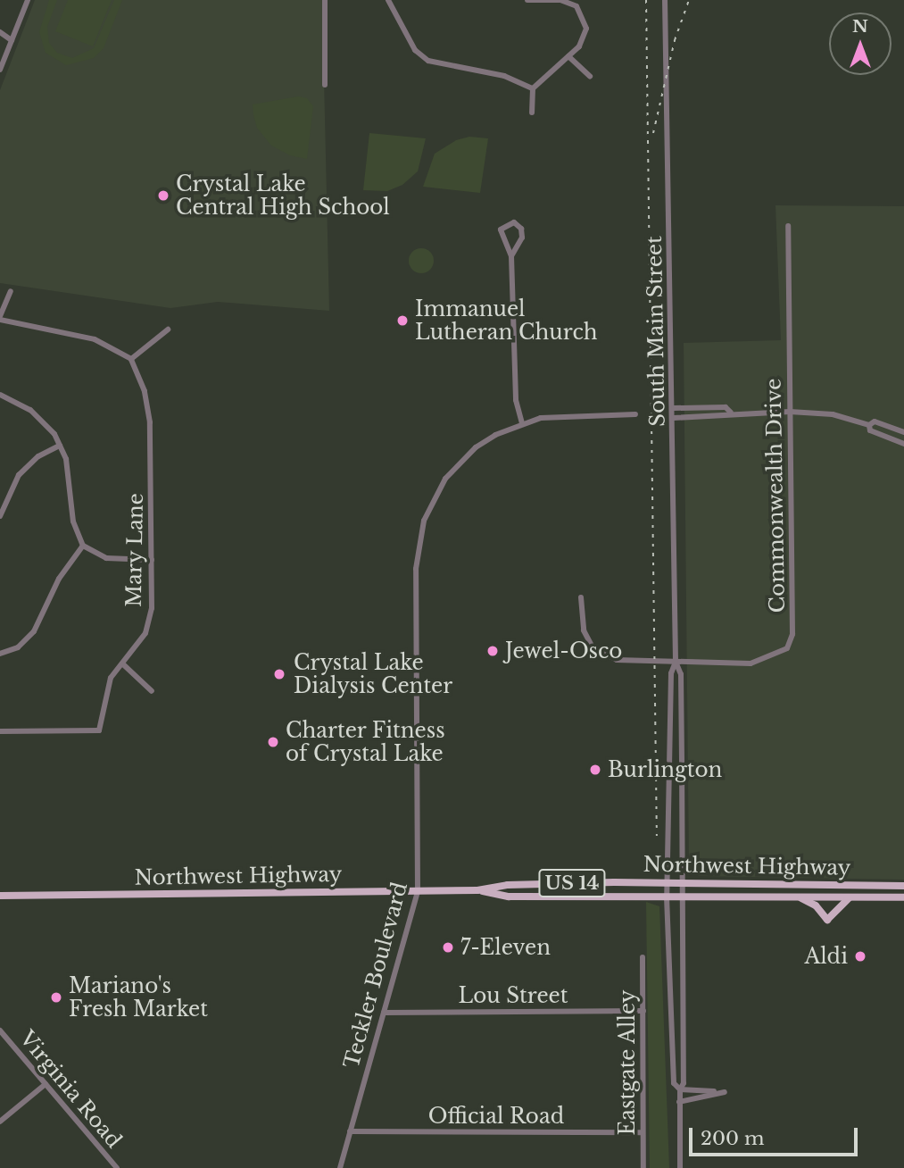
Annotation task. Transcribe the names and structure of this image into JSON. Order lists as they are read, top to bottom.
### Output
{
  "streets": {
    "main road": ["Northwest Highway", "US 14"],
    "street": [
      "South Main Street",
      "Commonwealth Drive",
      "Mary Lane",
      "Teckler Boulevard",
      "Lou Street",
      "Eastgate Alley",
      "Virginia Road",
      "Official Road"
    ]
  },
  "crossings": [
    ["South Main Street", "Commonwealth Drive"],
    ["South Main Street", "Northwest Highway"],
    ["Northwest Highway", "Teckler Boulevard"],
    ["Teckler Boulevard", "Lou Street"],
    ["Teckler Boulevard", "Official Road"],
    ["Lou Street", "Eastgate Alley"],
    ["Eastgate Alley", "Official Road"]
  ],
  "places": [
    "Crystal Lake Central High School",
    "Immanuel Lutheran Church",
    "Jewel-Osco",
    "Crystal Lake Dialysis Center",
    "Charter Fitness of Crystal Lake",
    "Burlington",
    "7-Eleven",
    "Aldi",
    "Mariano's Fresh Market"
  ],
  "scale_bar": "200 m",
  "north": "top"
}
